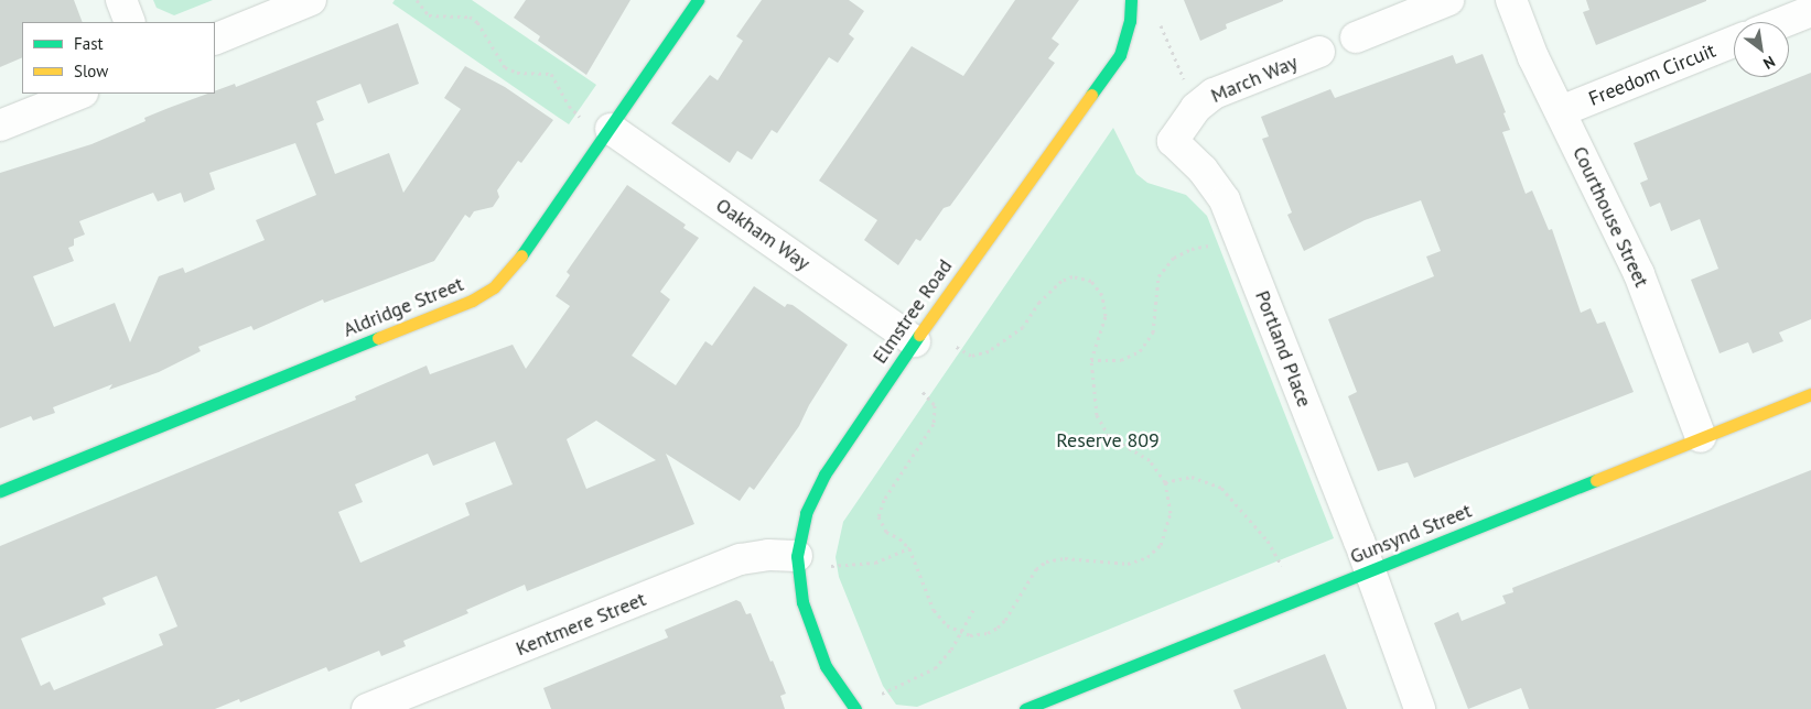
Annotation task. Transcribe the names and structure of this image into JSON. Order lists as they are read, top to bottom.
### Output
{
  "streets": {
    "street": [
      "Freedom Circuit",
      "March Way",
      "Courthouse Street",
      "Oakham Way",
      "Aldridge Street",
      "Elmstree Road",
      "Portland Place",
      "Gunsynd Street",
      "Kentmere Street"
    ]
  },
  "crossings": [
    ["Freedom Circuit", "Courthouse Street"],
    ["March Way", "Portland Place"],
    ["Courthouse Street", "Gunsynd Street"],
    ["Oakham Way", "Aldridge Street"],
    ["Oakham Way", "Elmstree Road"],
    ["Elmstree Road", "Kentmere Street"],
    ["Portland Place", "Gunsynd Street"]
  ],
  "parks": ["Reserve 809"],
  "legend": ["Fast", "Slow"],
  "north": "bottom right"
}
